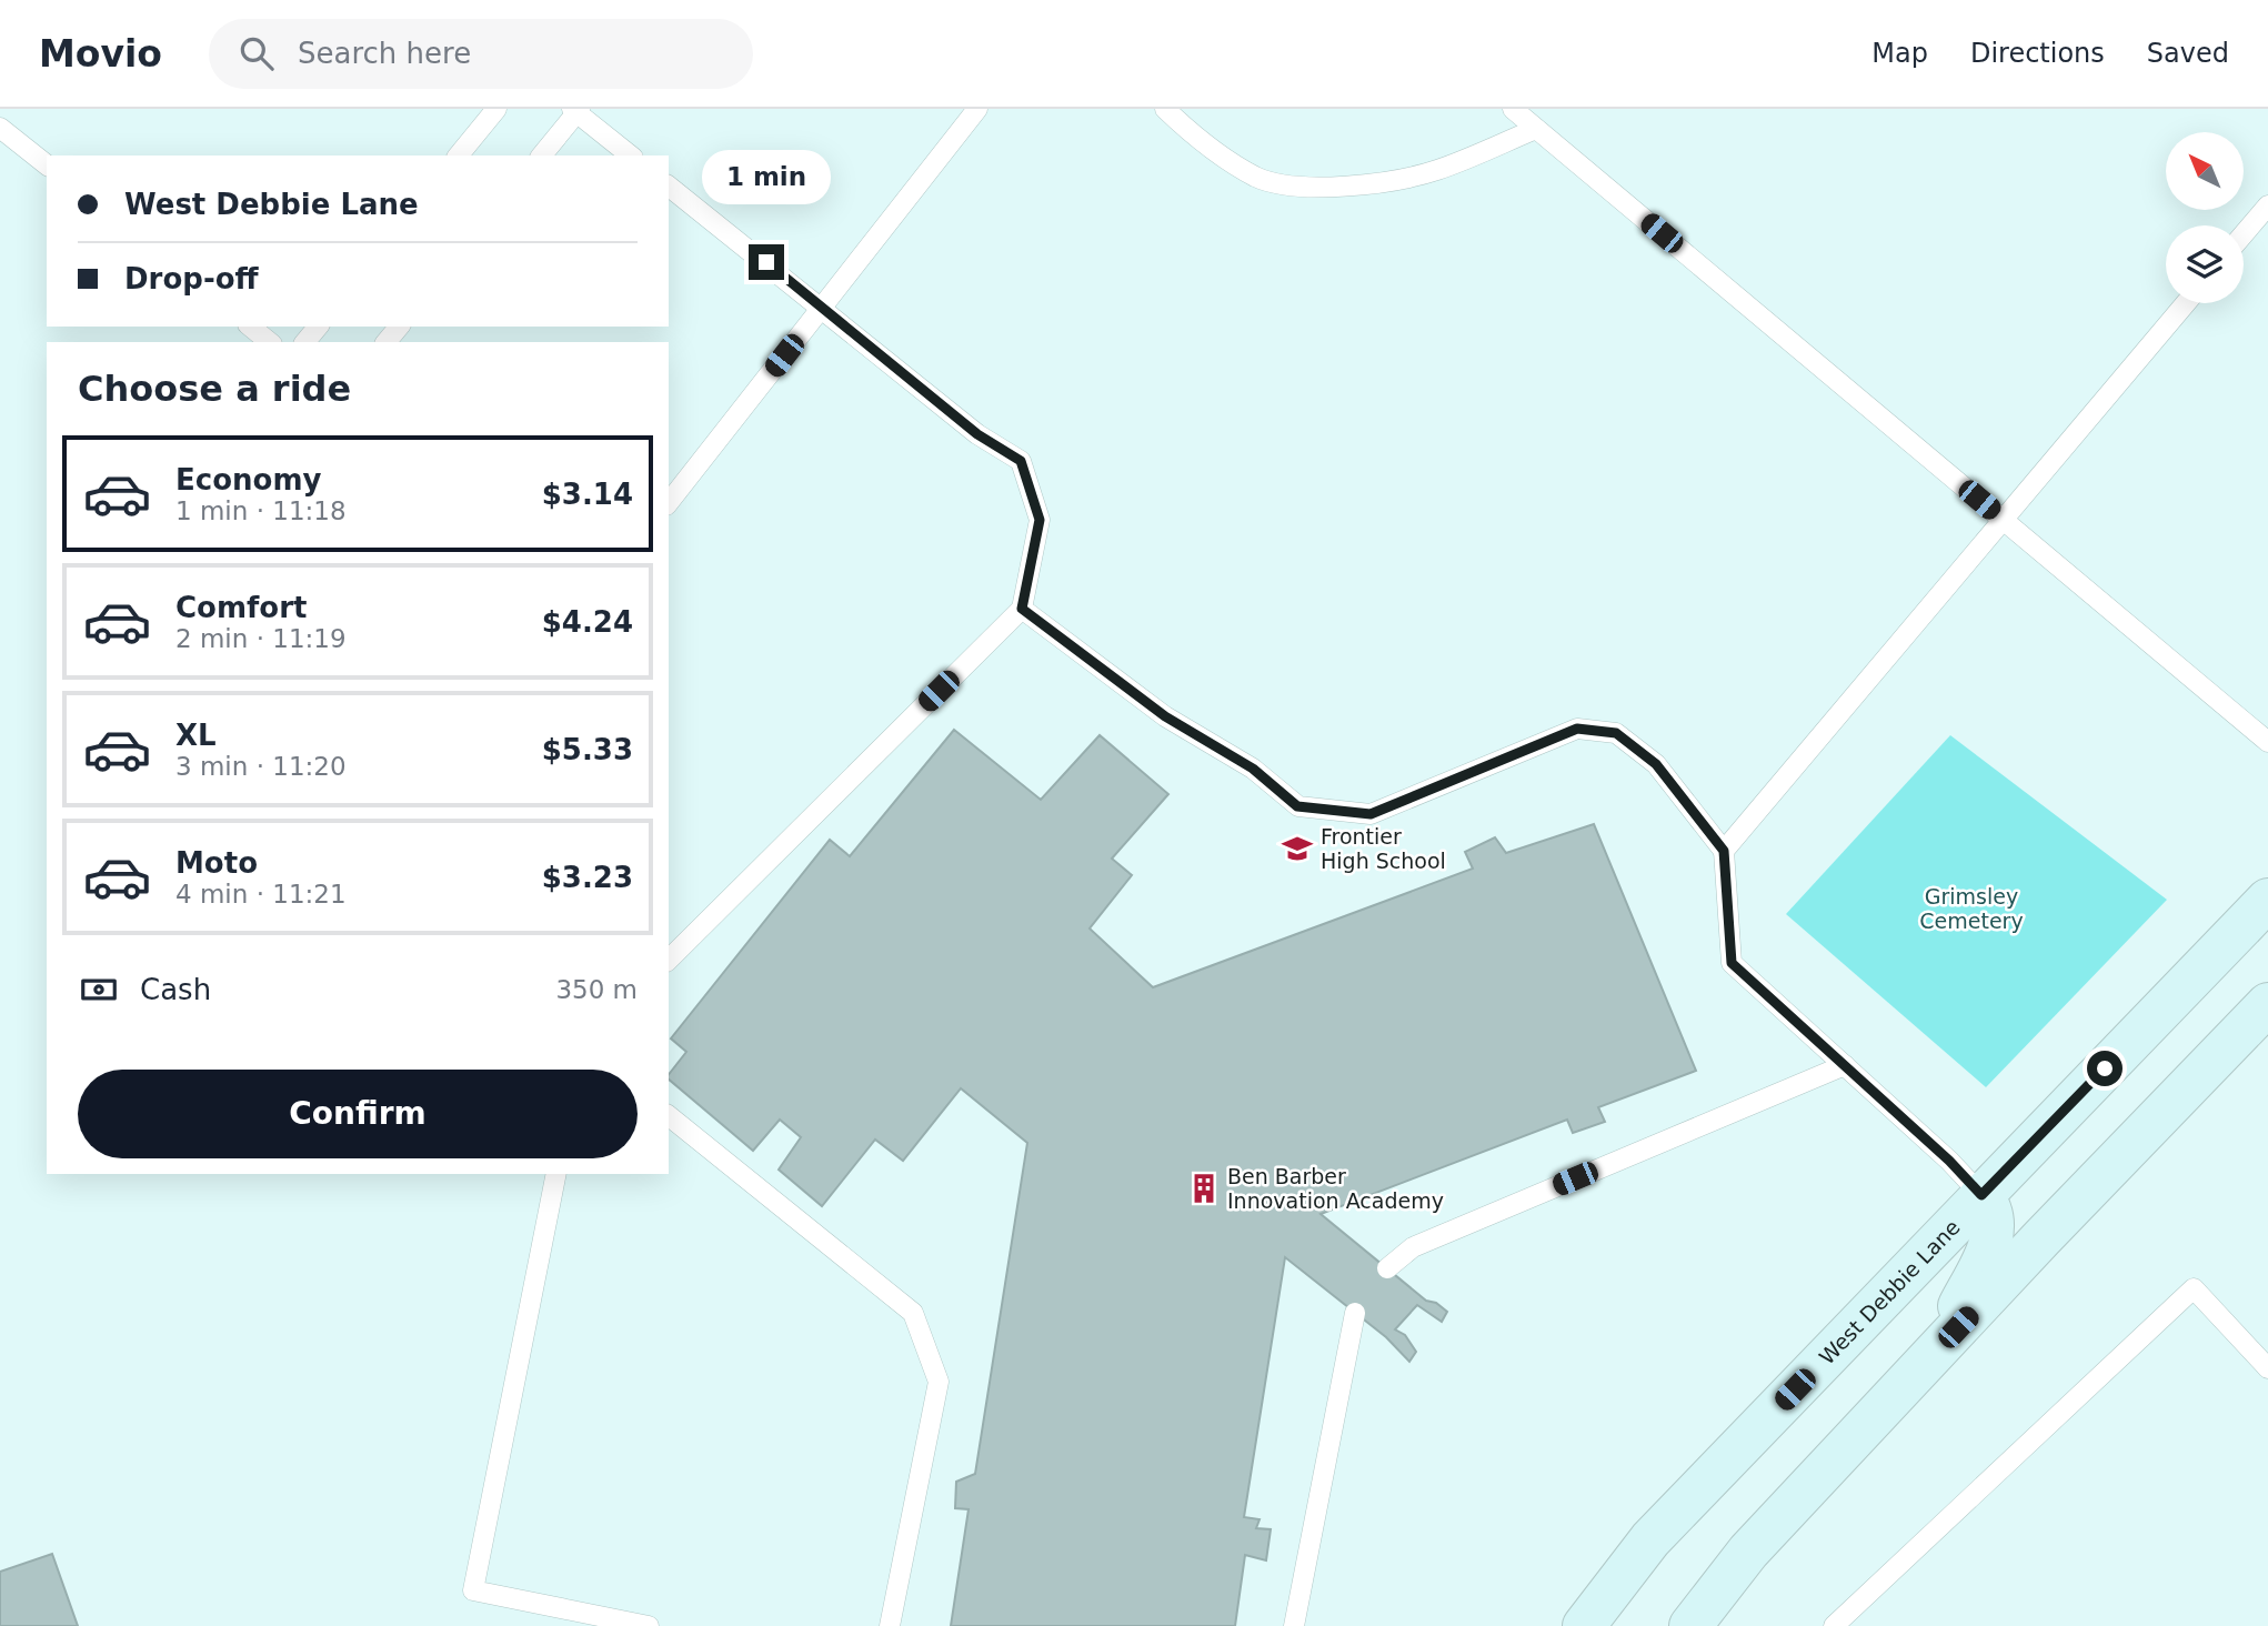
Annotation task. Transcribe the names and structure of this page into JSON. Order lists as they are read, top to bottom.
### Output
{
  "streets": {
    "main road": ["West Debbie Lane"]
  },
  "parks": ["Grimsley Cemetery"],
  "places": {
    "school or university": ["Frontier High School"],
    "building": ["Ben Barber Innovation Academy"]
  },
  "north": "top left",
  "page": {
    "header": "Movio",
    "search": "Search here",
    "nav": ["Map", "Directions", "Saved"],
    "bubble": "1 min",
    "banner": ["West Debbie Lane", "Drop-off"],
    "heading": "Choose a ride",
    "list": [
      {
        "name": "Economy",
        "note": "1 min · 11:18",
        "value": "$3.14"
      },
      {
        "name": "Comfort",
        "note": "2 min · 11:19",
        "value": "$4.24"
      },
      {
        "name": "XL",
        "note": "3 min · 11:20",
        "value": "$5.33"
      },
      {
        "name": "Moto",
        "note": "4 min · 11:21",
        "value": "$3.23"
      }
    ],
    "pay": ["Cash", "350 m"],
    "buttons": "Confirm"
  }
}
